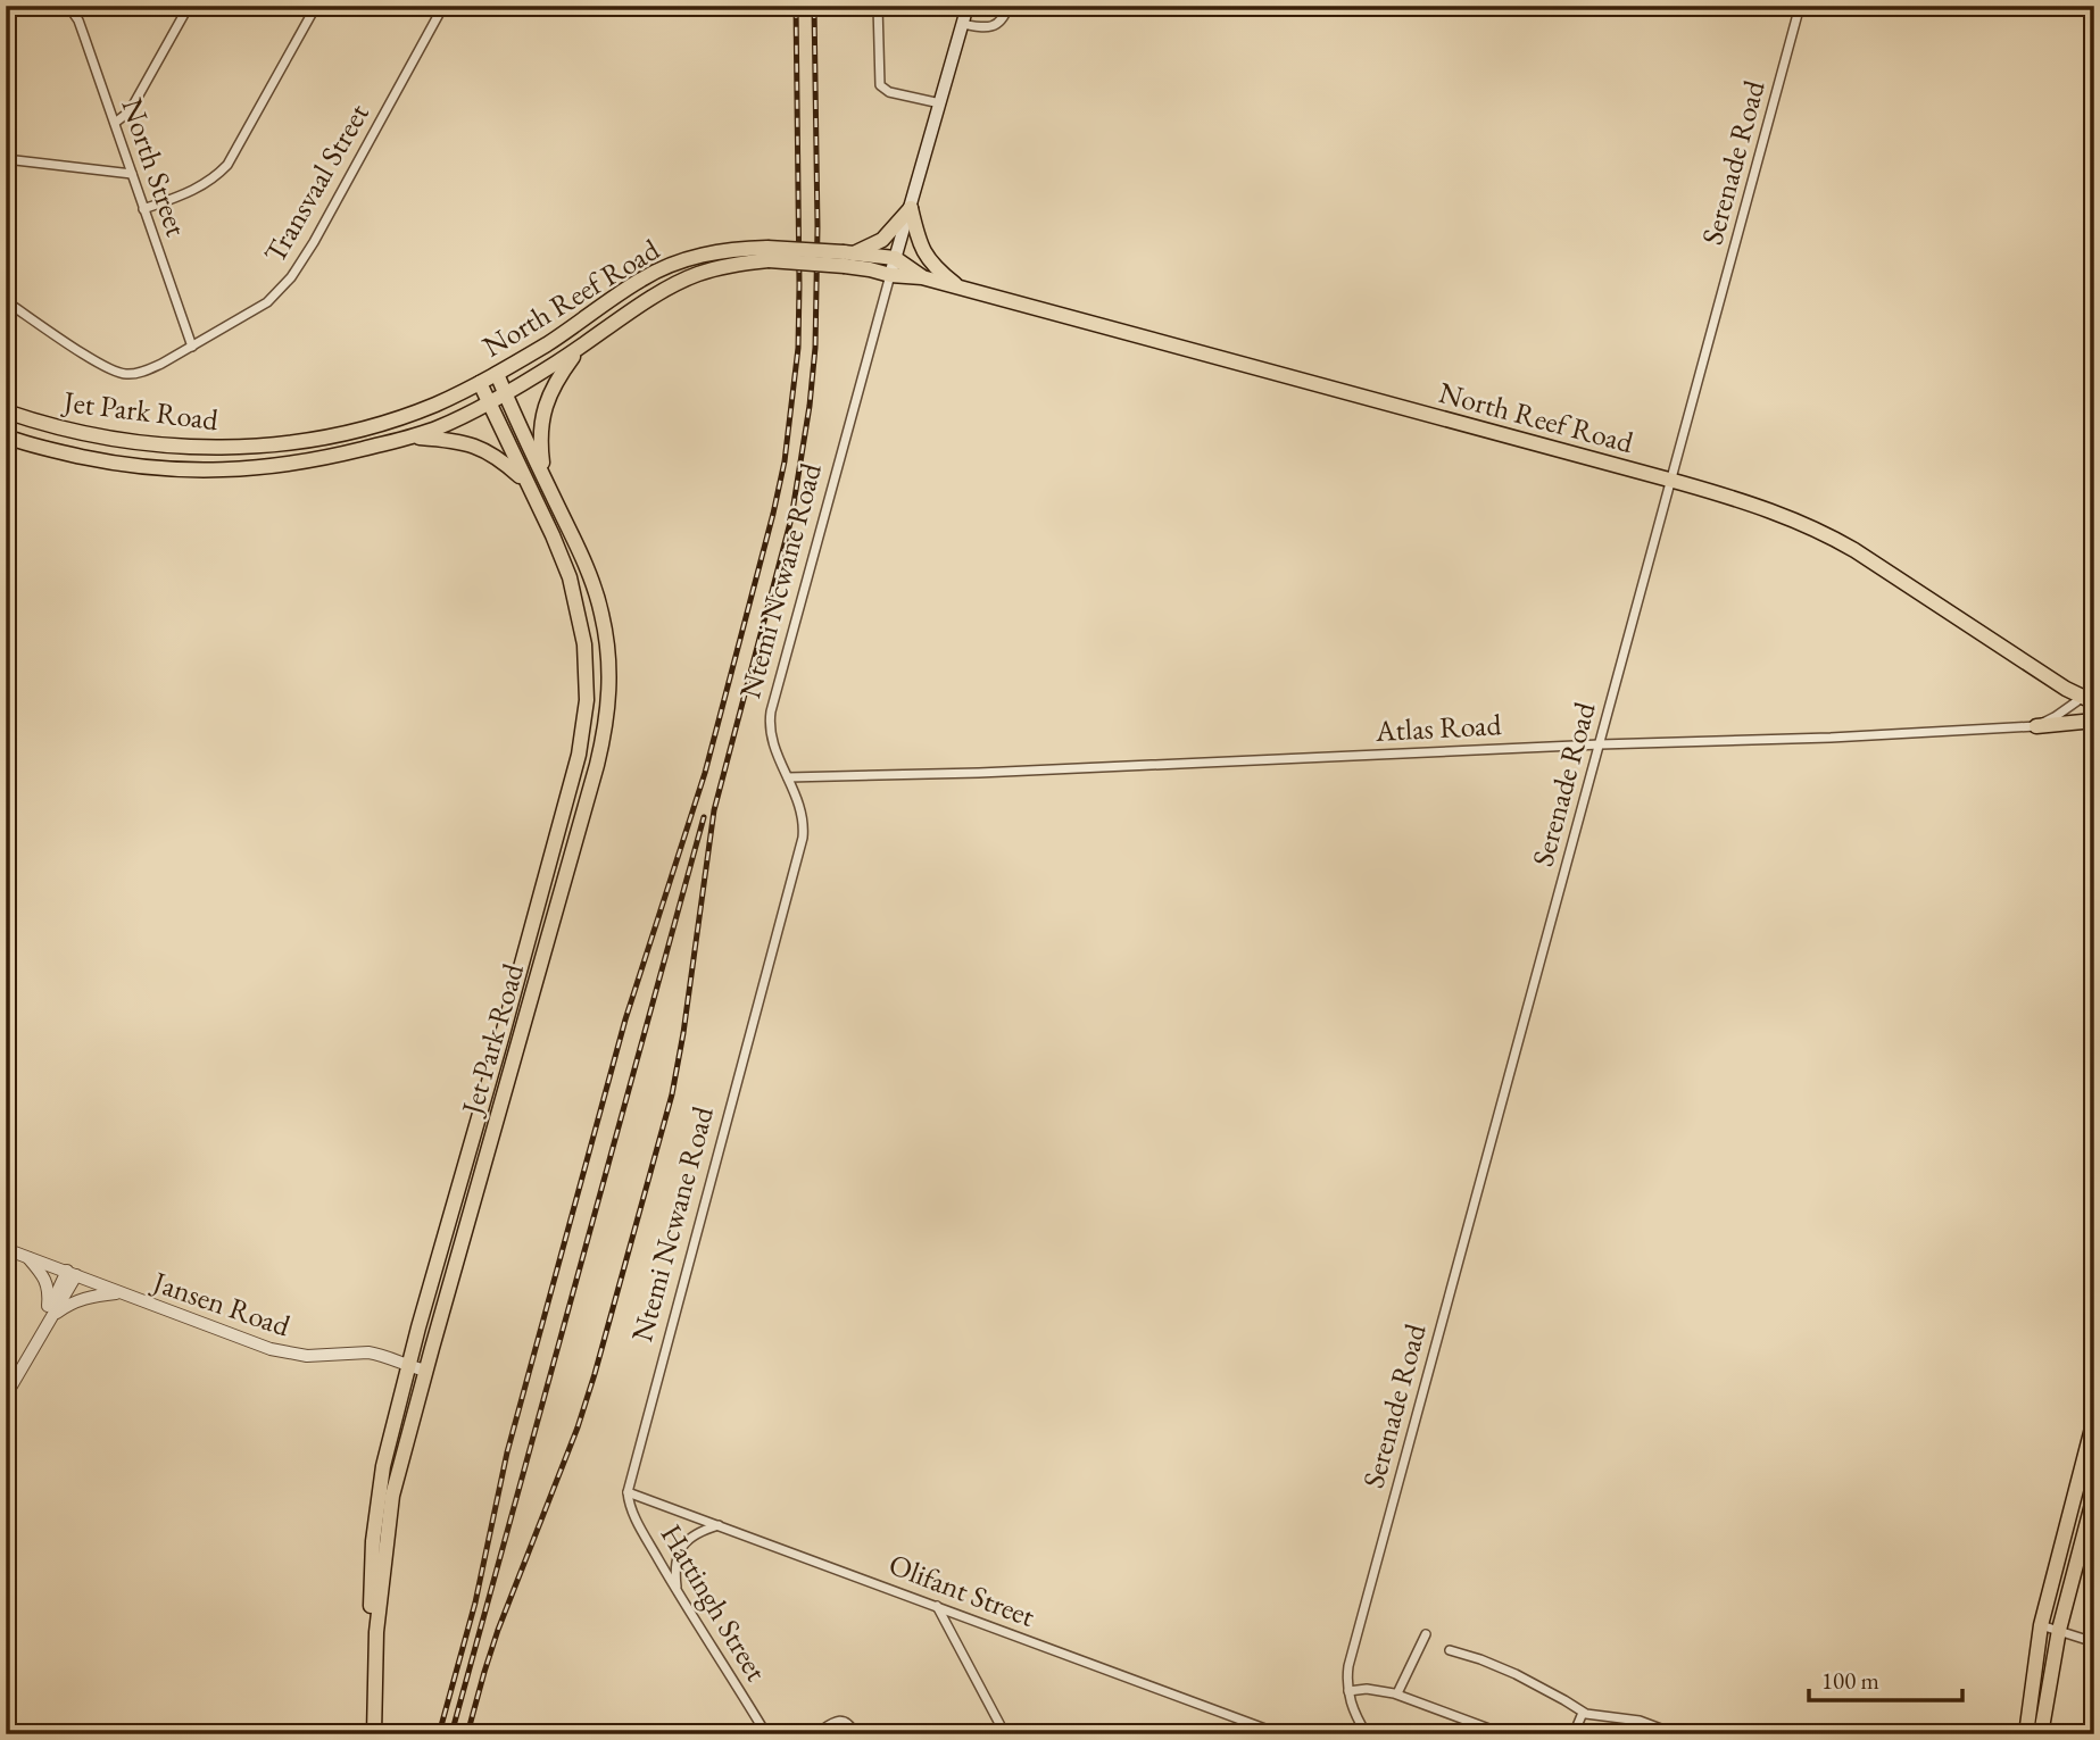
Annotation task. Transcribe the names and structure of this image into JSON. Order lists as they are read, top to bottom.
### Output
{
  "streets": {
    "main road": ["North Reef Road", "Jet Park Road", "Ntemi Ncwane Road"],
    "street": [
      "Serenade Road",
      "North Street",
      "Transvaal Street",
      "Atlas Road",
      "Jansen Road",
      "Olifant Street",
      "Hattingh Street"
    ]
  },
  "crossings": [
    ["Serenade Road", "North Reef Road"],
    ["Serenade Road", "Atlas Road"],
    ["North Street", "Transvaal Street"],
    ["North Reef Road", "Jet Park Road"],
    ["North Reef Road", "Ntemi Ncwane Road"],
    ["North Reef Road", "Atlas Road"],
    ["Jet Park Road", "Jansen Road"],
    ["Ntemi Ncwane Road", "Atlas Road"],
    ["Ntemi Ncwane Road", "Olifant Street"],
    ["Ntemi Ncwane Road", "Hattingh Street"],
    ["Olifant Street", "Hattingh Street"]
  ],
  "scale_bar": "100 m"
}
